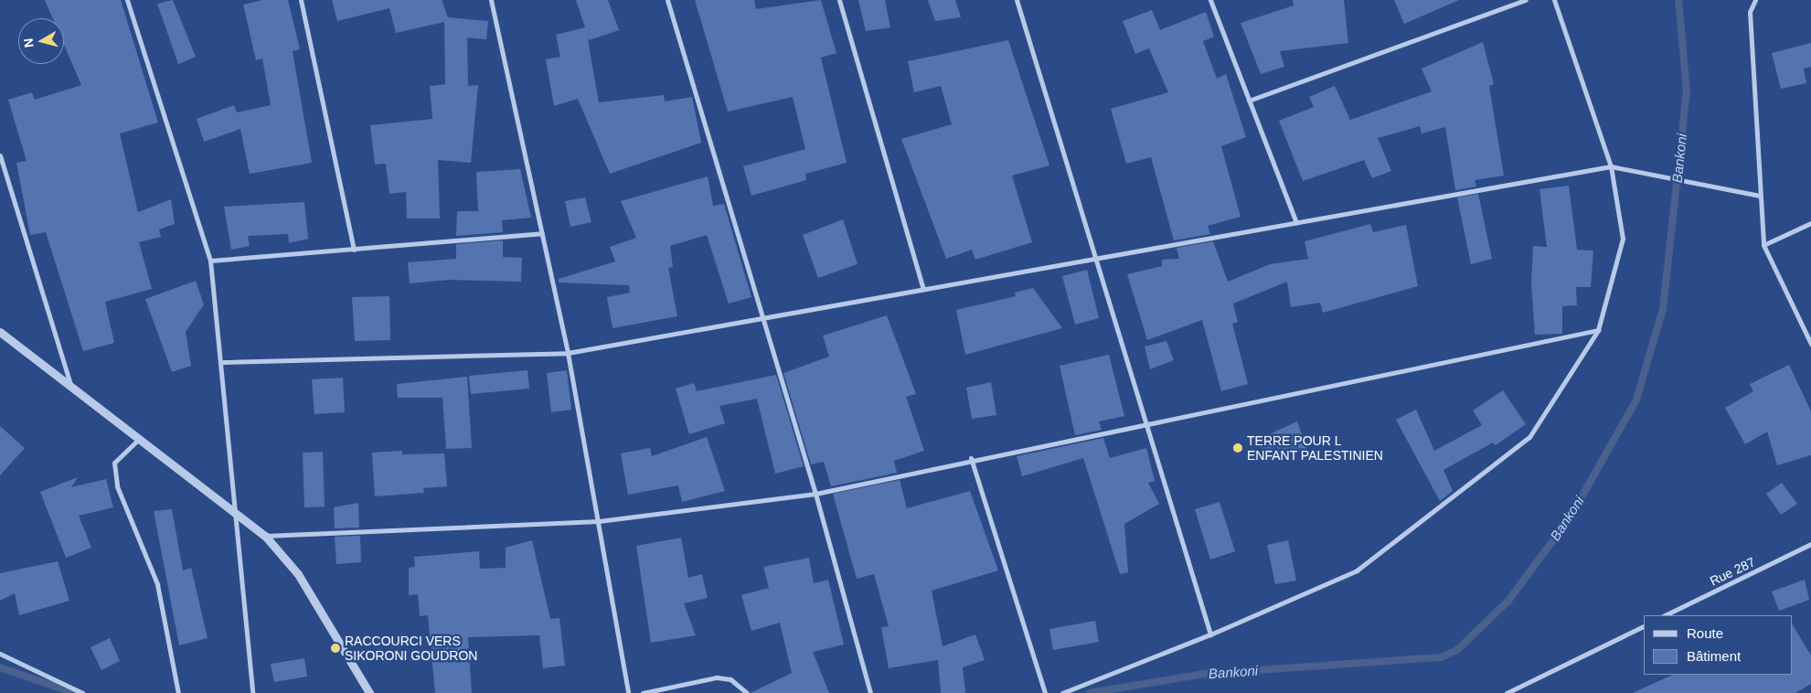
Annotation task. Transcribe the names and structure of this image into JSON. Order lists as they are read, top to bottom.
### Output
{
  "streets": {
    "street": ["Rue 287"]
  },
  "water": ["Bankoni"],
  "places": ["TERRE POUR L ENFANT PALESTINIEN", "RACCOURCI VERS SIKORONI GOUDRON"],
  "legend": ["Route", "Bâtiment"],
  "north": "left"
}
